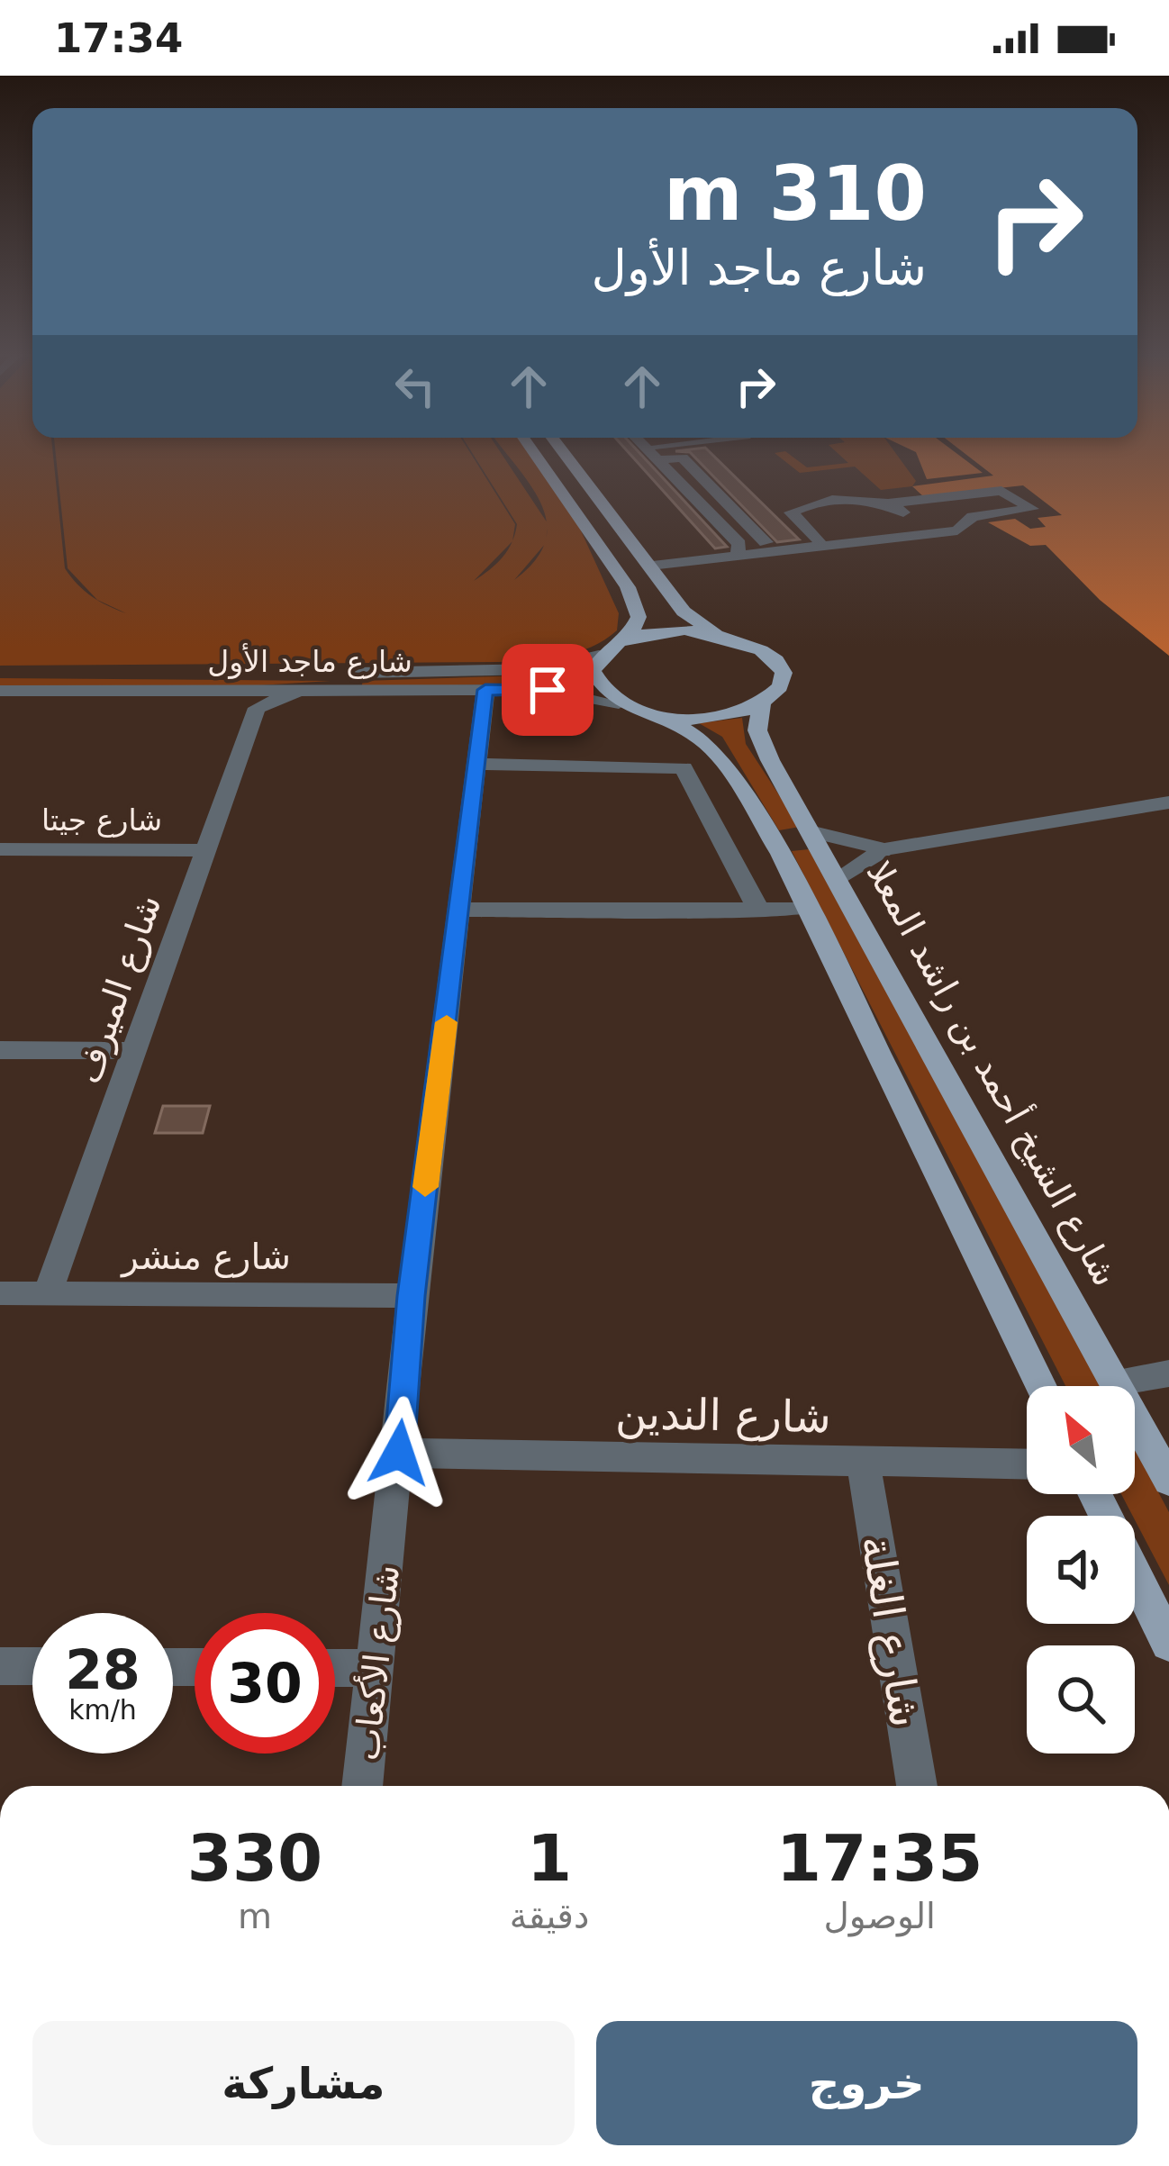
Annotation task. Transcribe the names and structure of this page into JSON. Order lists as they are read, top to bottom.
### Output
{
  "streets": {
    "main road": ["شارع الشيخ أحمد بن راشد المعلا"],
    "street": [
      "شارع ماجد الأول",
      "شارع جيتا",
      "شارع الميرف",
      "شارع منشر",
      "شارع الندين",
      "شارع الغلة",
      "شارع الأكعاب"
    ]
  },
  "crossings": [
    ["شارع ماجد الأول", "شارع الأكعاب"],
    ["شارع جيتا", "شارع الميرف"],
    ["شارع الميرف", "شارع منشر"],
    ["شارع منشر", "شارع الأكعاب"],
    ["شارع الندين", "شارع الغلة"],
    ["شارع الندين", "شارع الأكعاب"]
  ],
  "north": "top left",
  "page": {
    "status": "17:34",
    "turn": ["310 m", "شارع ماجد الأول"],
    "speed": "28 km/h",
    "limit": "30",
    "eta": [
      "17:35",
      "الوصول",
      "1",
      "دقيقة",
      "330",
      "m"
    ],
    "buttons": ["خروج", "مشاركة"]
  }
}
